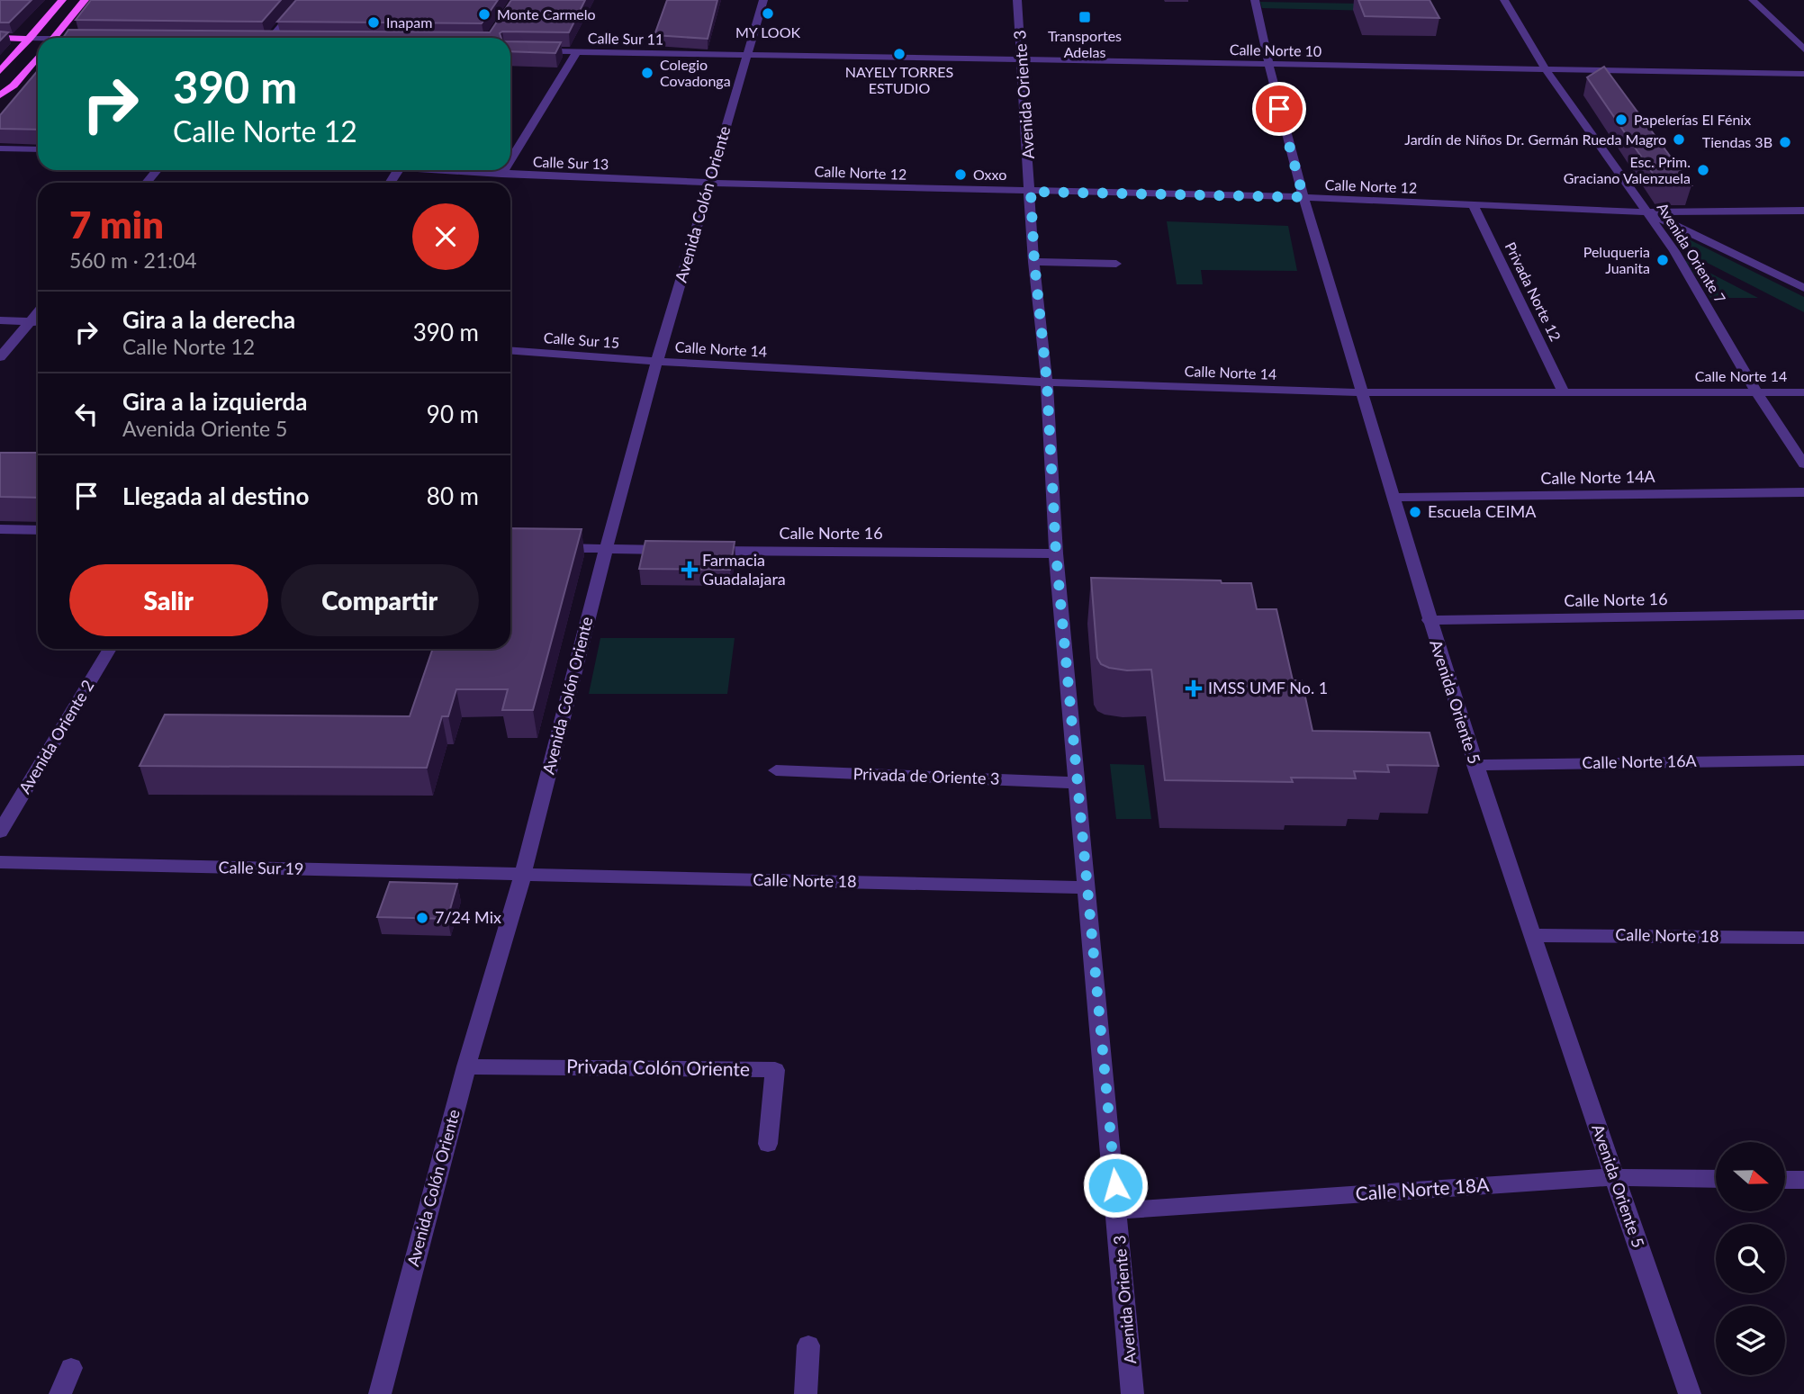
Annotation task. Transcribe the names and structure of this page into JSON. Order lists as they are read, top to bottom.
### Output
{
  "streets": {
    "street": [
      "Calle Sur 11",
      "Calle Norte 10",
      "Avenida Oriente 3",
      "Calle Sur 13",
      "Calle Norte 12",
      "Avenida Colón Oriente",
      "Avenida Oriente 7",
      "Privada Norte 12",
      "Calle Sur 15",
      "Calle Norte 14",
      "Calle Norte 14A",
      "Calle Norte 16",
      "Avenida Oriente 5",
      "Avenida Oriente 2",
      "Calle Norte 16A",
      "Privada de Oriente 3",
      "Calle Sur 19",
      "Calle Norte 18",
      "Privada Colón Oriente",
      "Calle Norte 18A"
    ]
  },
  "crossings": [
    ["Calle Sur 11", "Calle Norte 10"],
    ["Calle Sur 11", "Avenida Colón Oriente"],
    ["Calle Norte 10", "Avenida Oriente 3"],
    ["Calle Norte 10", "Avenida Colón Oriente"],
    ["Calle Norte 10", "Avenida Oriente 7"],
    ["Calle Norte 10", "Avenida Oriente 5"],
    ["Avenida Oriente 3", "Calle Norte 12"],
    ["Avenida Oriente 3", "Calle Norte 14"],
    ["Avenida Oriente 3", "Calle Norte 16"],
    ["Avenida Oriente 3", "Privada de Oriente 3"],
    ["Avenida Oriente 3", "Calle Norte 18"],
    ["Avenida Oriente 3", "Calle Norte 18A"],
    ["Calle Sur 13", "Calle Norte 12"],
    ["Calle Sur 13", "Avenida Colón Oriente"],
    ["Calle Norte 12", "Avenida Colón Oriente"],
    ["Calle Norte 12", "Avenida Oriente 7"],
    ["Calle Norte 12", "Privada Norte 12"],
    ["Calle Norte 12", "Avenida Oriente 5"],
    ["Avenida Colón Oriente", "Calle Sur 15"],
    ["Avenida Colón Oriente", "Calle Norte 14"],
    ["Avenida Colón Oriente", "Calle Sur 19"],
    ["Avenida Colón Oriente", "Calle Norte 18"],
    ["Avenida Colón Oriente", "Privada Colón Oriente"],
    ["Avenida Oriente 7", "Calle Norte 14"],
    ["Privada Norte 12", "Calle Norte 14"],
    ["Calle Sur 15", "Calle Norte 14"],
    ["Calle Norte 14", "Avenida Oriente 5"],
    ["Calle Norte 14A", "Avenida Oriente 5"],
    ["Calle Norte 16", "Avenida Oriente 5"],
    ["Avenida Oriente 5", "Calle Norte 16A"],
    ["Avenida Oriente 5", "Calle Norte 18"],
    ["Avenida Oriente 5", "Calle Norte 18A"],
    ["Calle Sur 19", "Calle Norte 18"]
  ],
  "places": {
    "other": [
      "MY LOOK",
      "Monte Carmelo",
      "Inapam",
      "NAYELY TORRES ESTUDIO",
      "Colegio Covadonga",
      "Papelerías El Fénix",
      "Jardín de Niños Dr. Germán Rueda Magro",
      "Tiendas 3B",
      "Esc. Prim. Graciano Valenzuela",
      "Oxxo",
      "Peluqueria Juanita",
      "Escuela CEIMA",
      "7/24 Mix"
    ],
    "transit": ["Transportes Adelas"],
    "health": ["Farmacia Guadalajara", "IMSS UMF No. 1"]
  },
  "north": "right",
  "page": {
    "turn": ["390 m", "Calle Norte 12"],
    "heading": ["7 min", "560 m · 21:04"],
    "list": [
      {
        "name": "Gira a la derecha",
        "note": "Calle Norte 12",
        "value": "390 m"
      },
      {
        "name": "Gira a la izquierda",
        "note": "Avenida Oriente 5",
        "value": "90 m"
      },
      {
        "name": "Llegada al destino",
        "value": "80 m"
      }
    ],
    "buttons": ["Salir", "Compartir"]
  }
}
